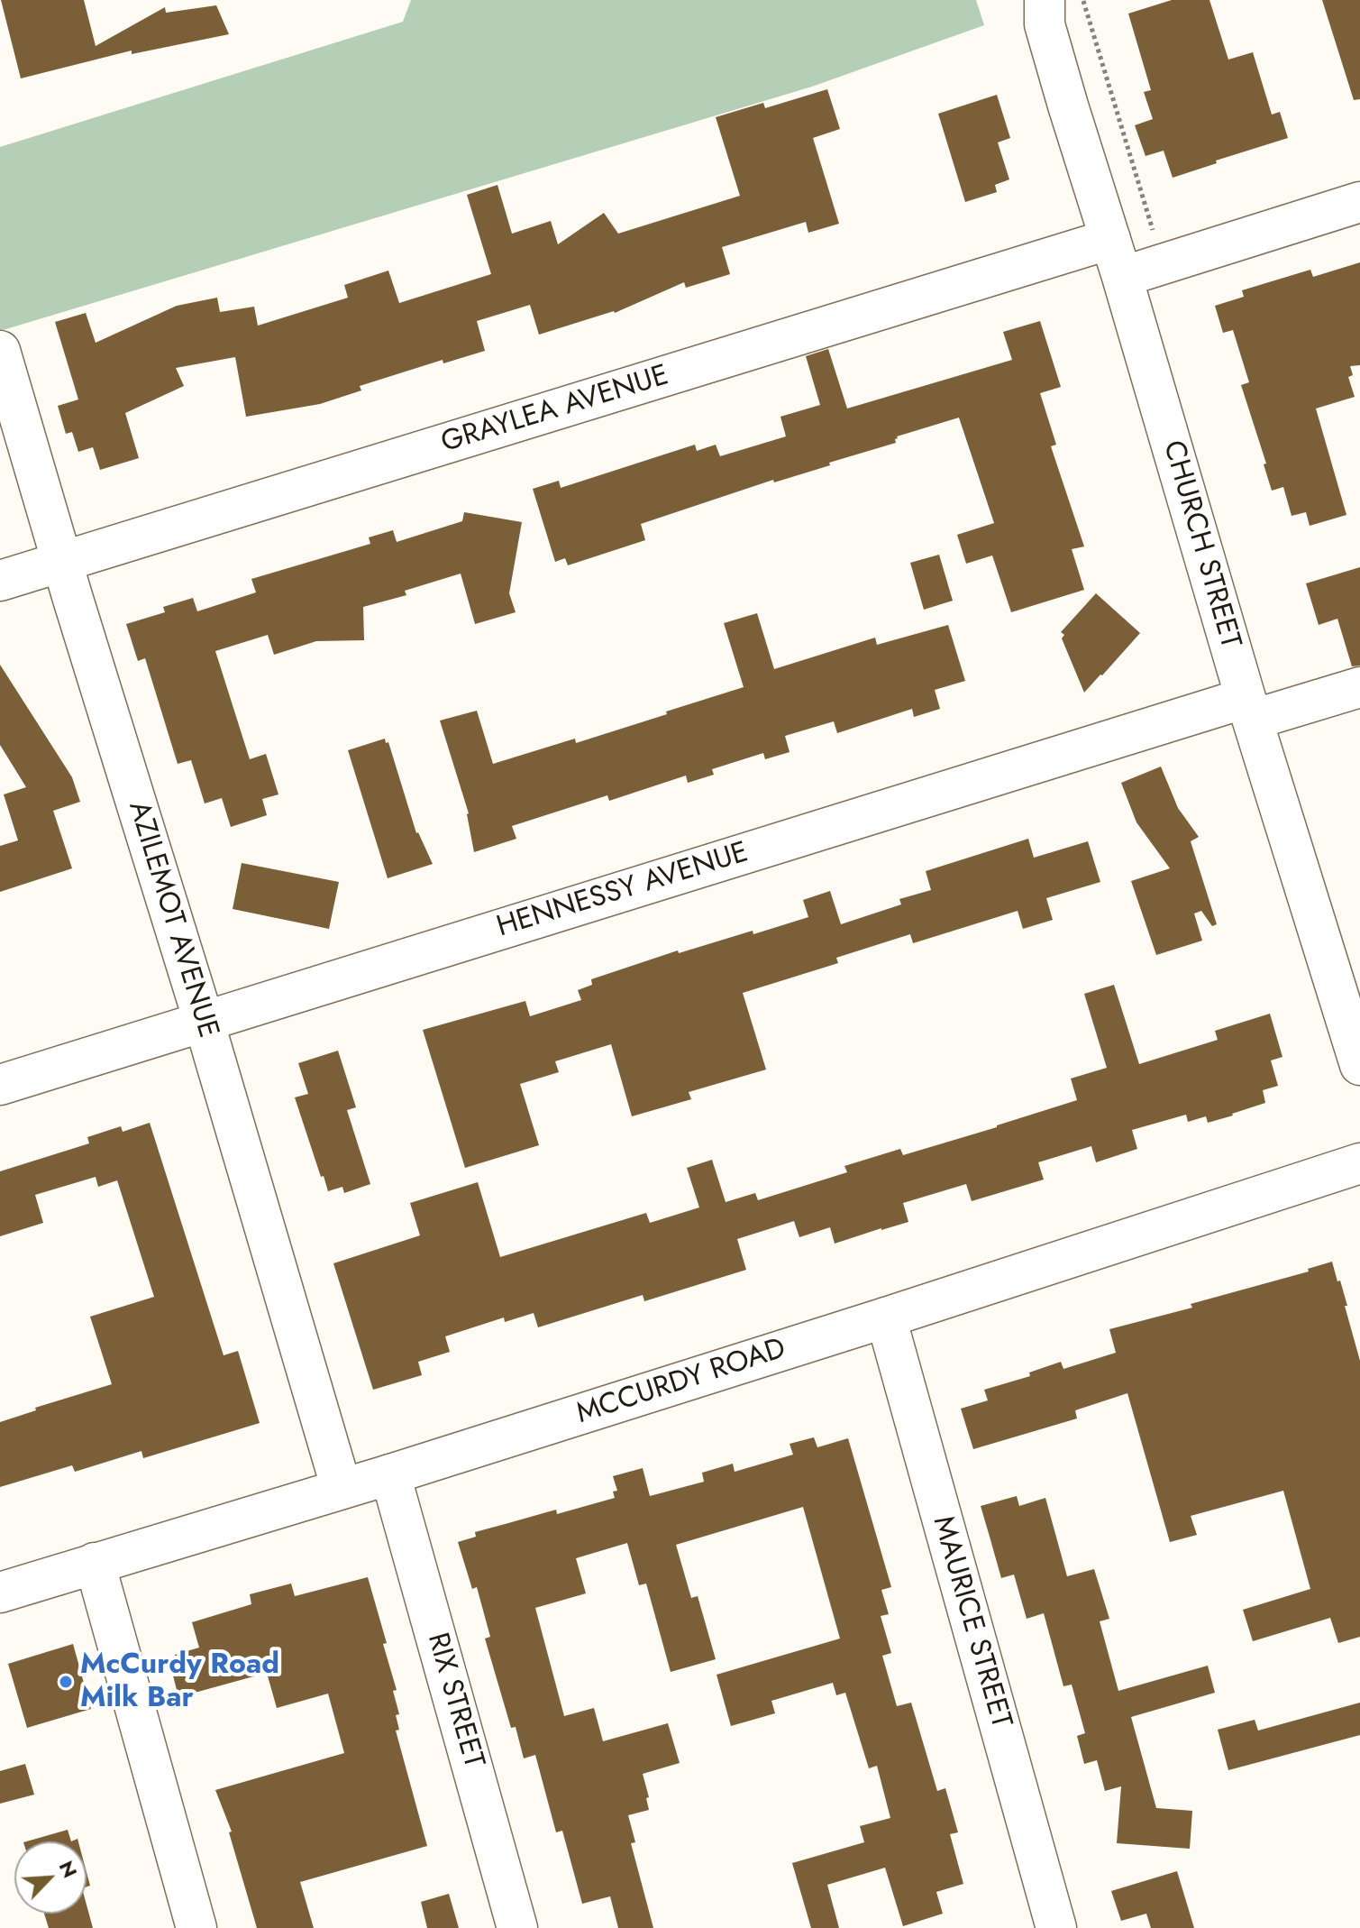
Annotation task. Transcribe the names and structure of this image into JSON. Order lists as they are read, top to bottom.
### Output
{
  "streets": {
    "street": [
      "GRAYLEA AVENUE",
      "CHURCH STREET",
      "HENNESSY AVENUE",
      "AZILEMOT AVENUE",
      "MCCURDY ROAD",
      "MAURICE STREET",
      "RIX STREET"
    ]
  },
  "crossings": [
    ["GRAYLEA AVENUE", "CHURCH STREET"],
    ["GRAYLEA AVENUE", "AZILEMOT AVENUE"],
    ["CHURCH STREET", "HENNESSY AVENUE"],
    ["HENNESSY AVENUE", "AZILEMOT AVENUE"],
    ["AZILEMOT AVENUE", "MCCURDY ROAD"],
    ["MCCURDY ROAD", "MAURICE STREET"],
    ["MCCURDY ROAD", "RIX STREET"]
  ],
  "places": ["McCurdy Road Milk Bar"],
  "north": "top right"
}
